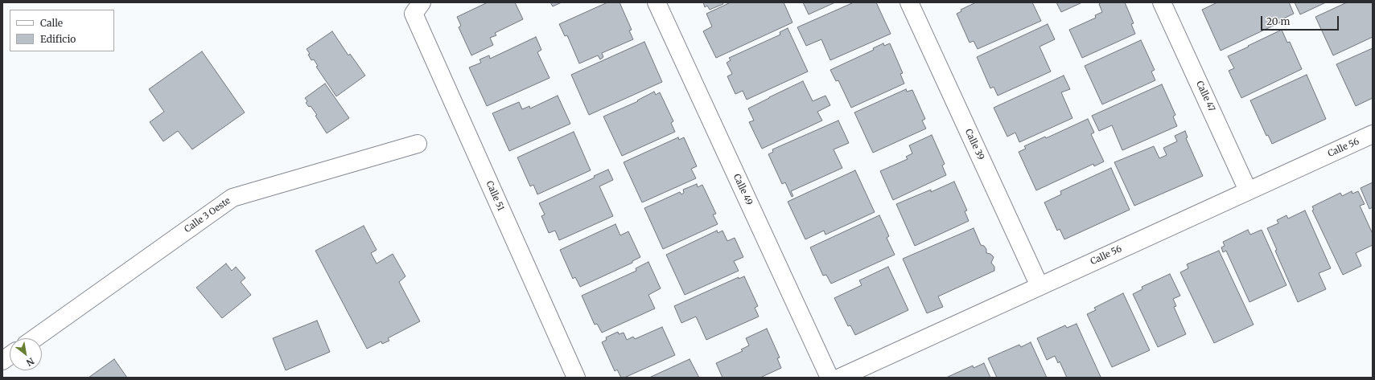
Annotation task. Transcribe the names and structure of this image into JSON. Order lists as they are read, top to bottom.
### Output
{
  "streets": {
    "street": [
      "Calle 47",
      "Calle 39",
      "Calle 56",
      "Calle 49",
      "Calle 51",
      "Calle 3 Oeste"
    ]
  },
  "crossings": [
    ["Calle 47", "Calle 56"],
    ["Calle 39", "Calle 56"]
  ],
  "legend": ["Calle", "Edificio"],
  "scale_bar": "20 m",
  "north": "bottom right"
}
